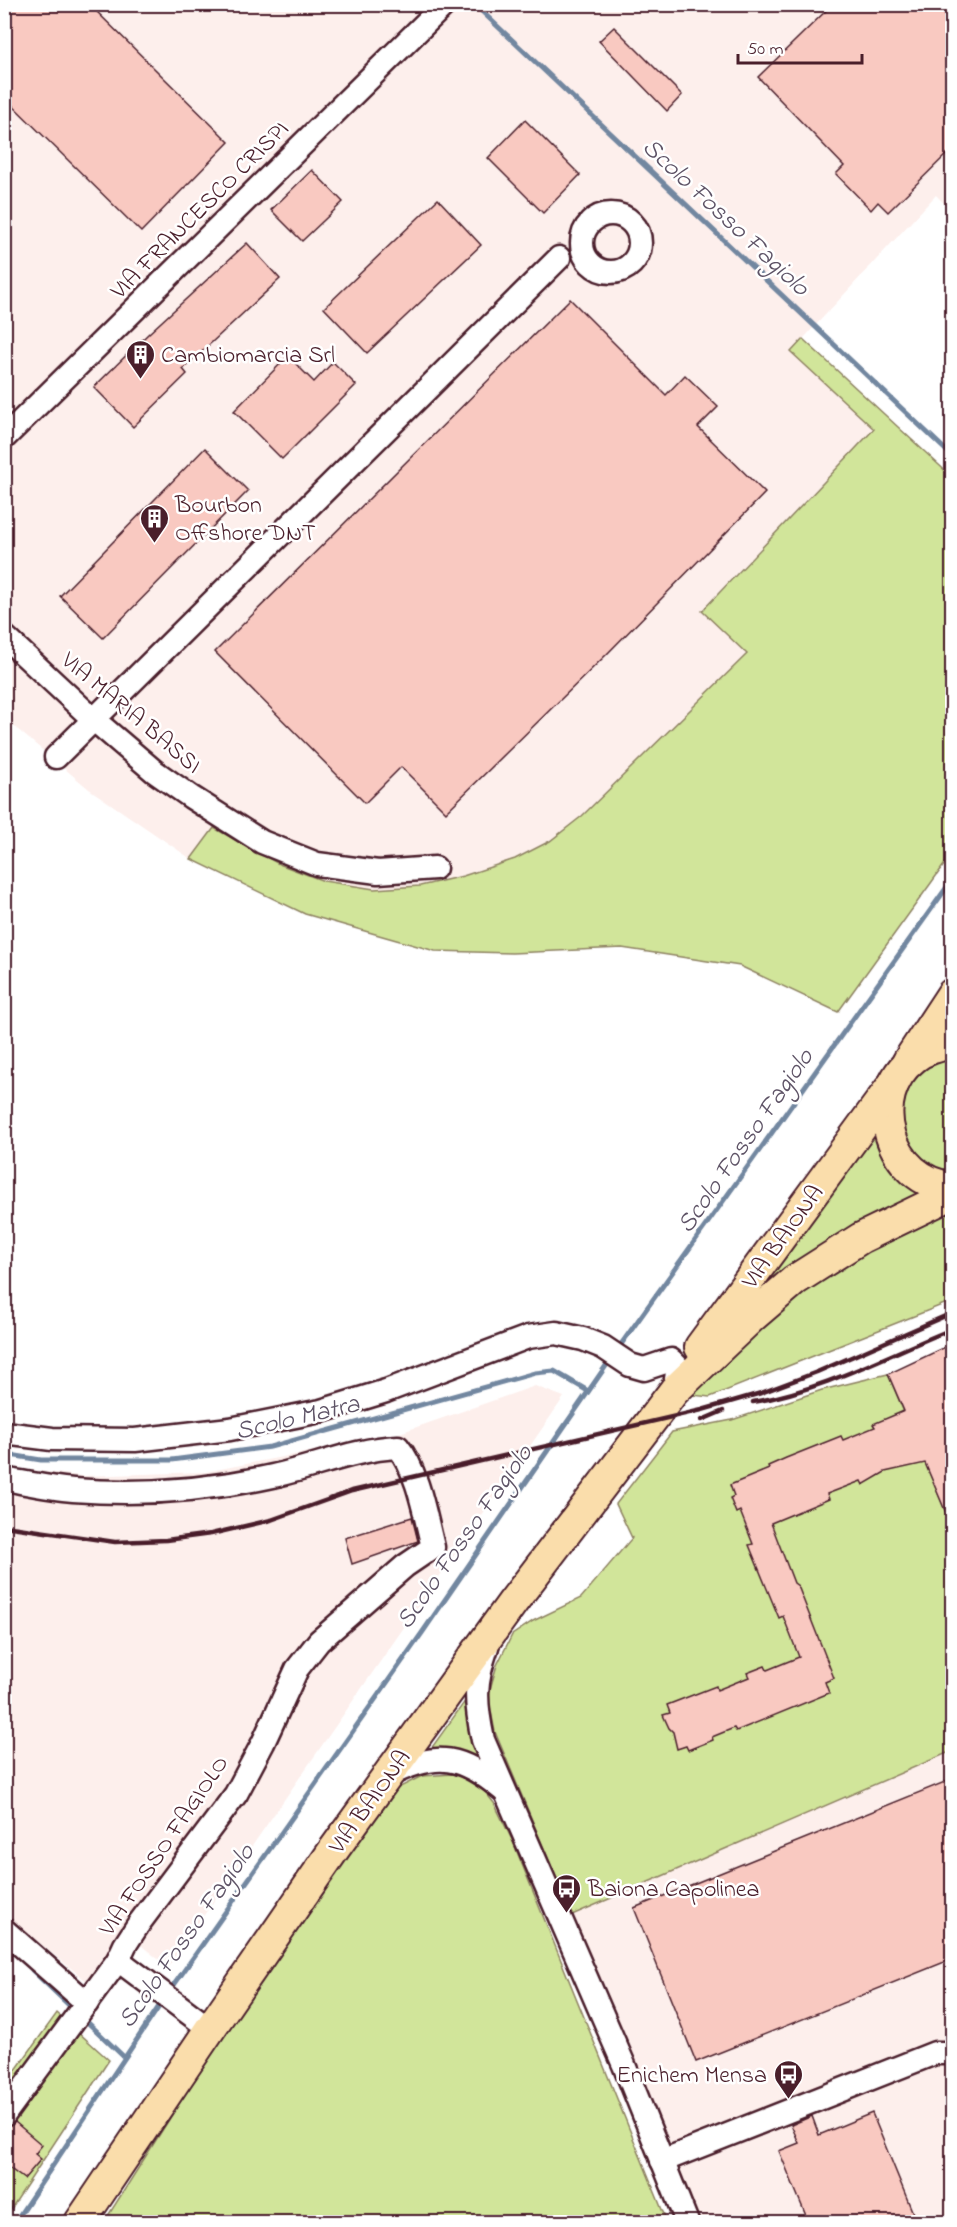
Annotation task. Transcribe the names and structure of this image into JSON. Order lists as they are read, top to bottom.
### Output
{
  "streets": {
    "main road": ["VIA BAIONA"],
    "street": ["VIA FRANCESCO CRISPI", "VIA MARIA BASSI", "VIA FOSSO FAGIOLO"]
  },
  "crossings": [
    ["VIA BAIONA", "VIA FOSSO FAGIOLO"]
  ],
  "water": ["Scolo Fosso Fagiolo", "Scolo Matra"],
  "places": {
    "building": ["Cambiomarcia Srl", "Bourbon Offshore DNT"],
    "bus stop": ["Baiona Capolinea", "Enichem Mensa"]
  },
  "scale_bar": "50 m"
}
